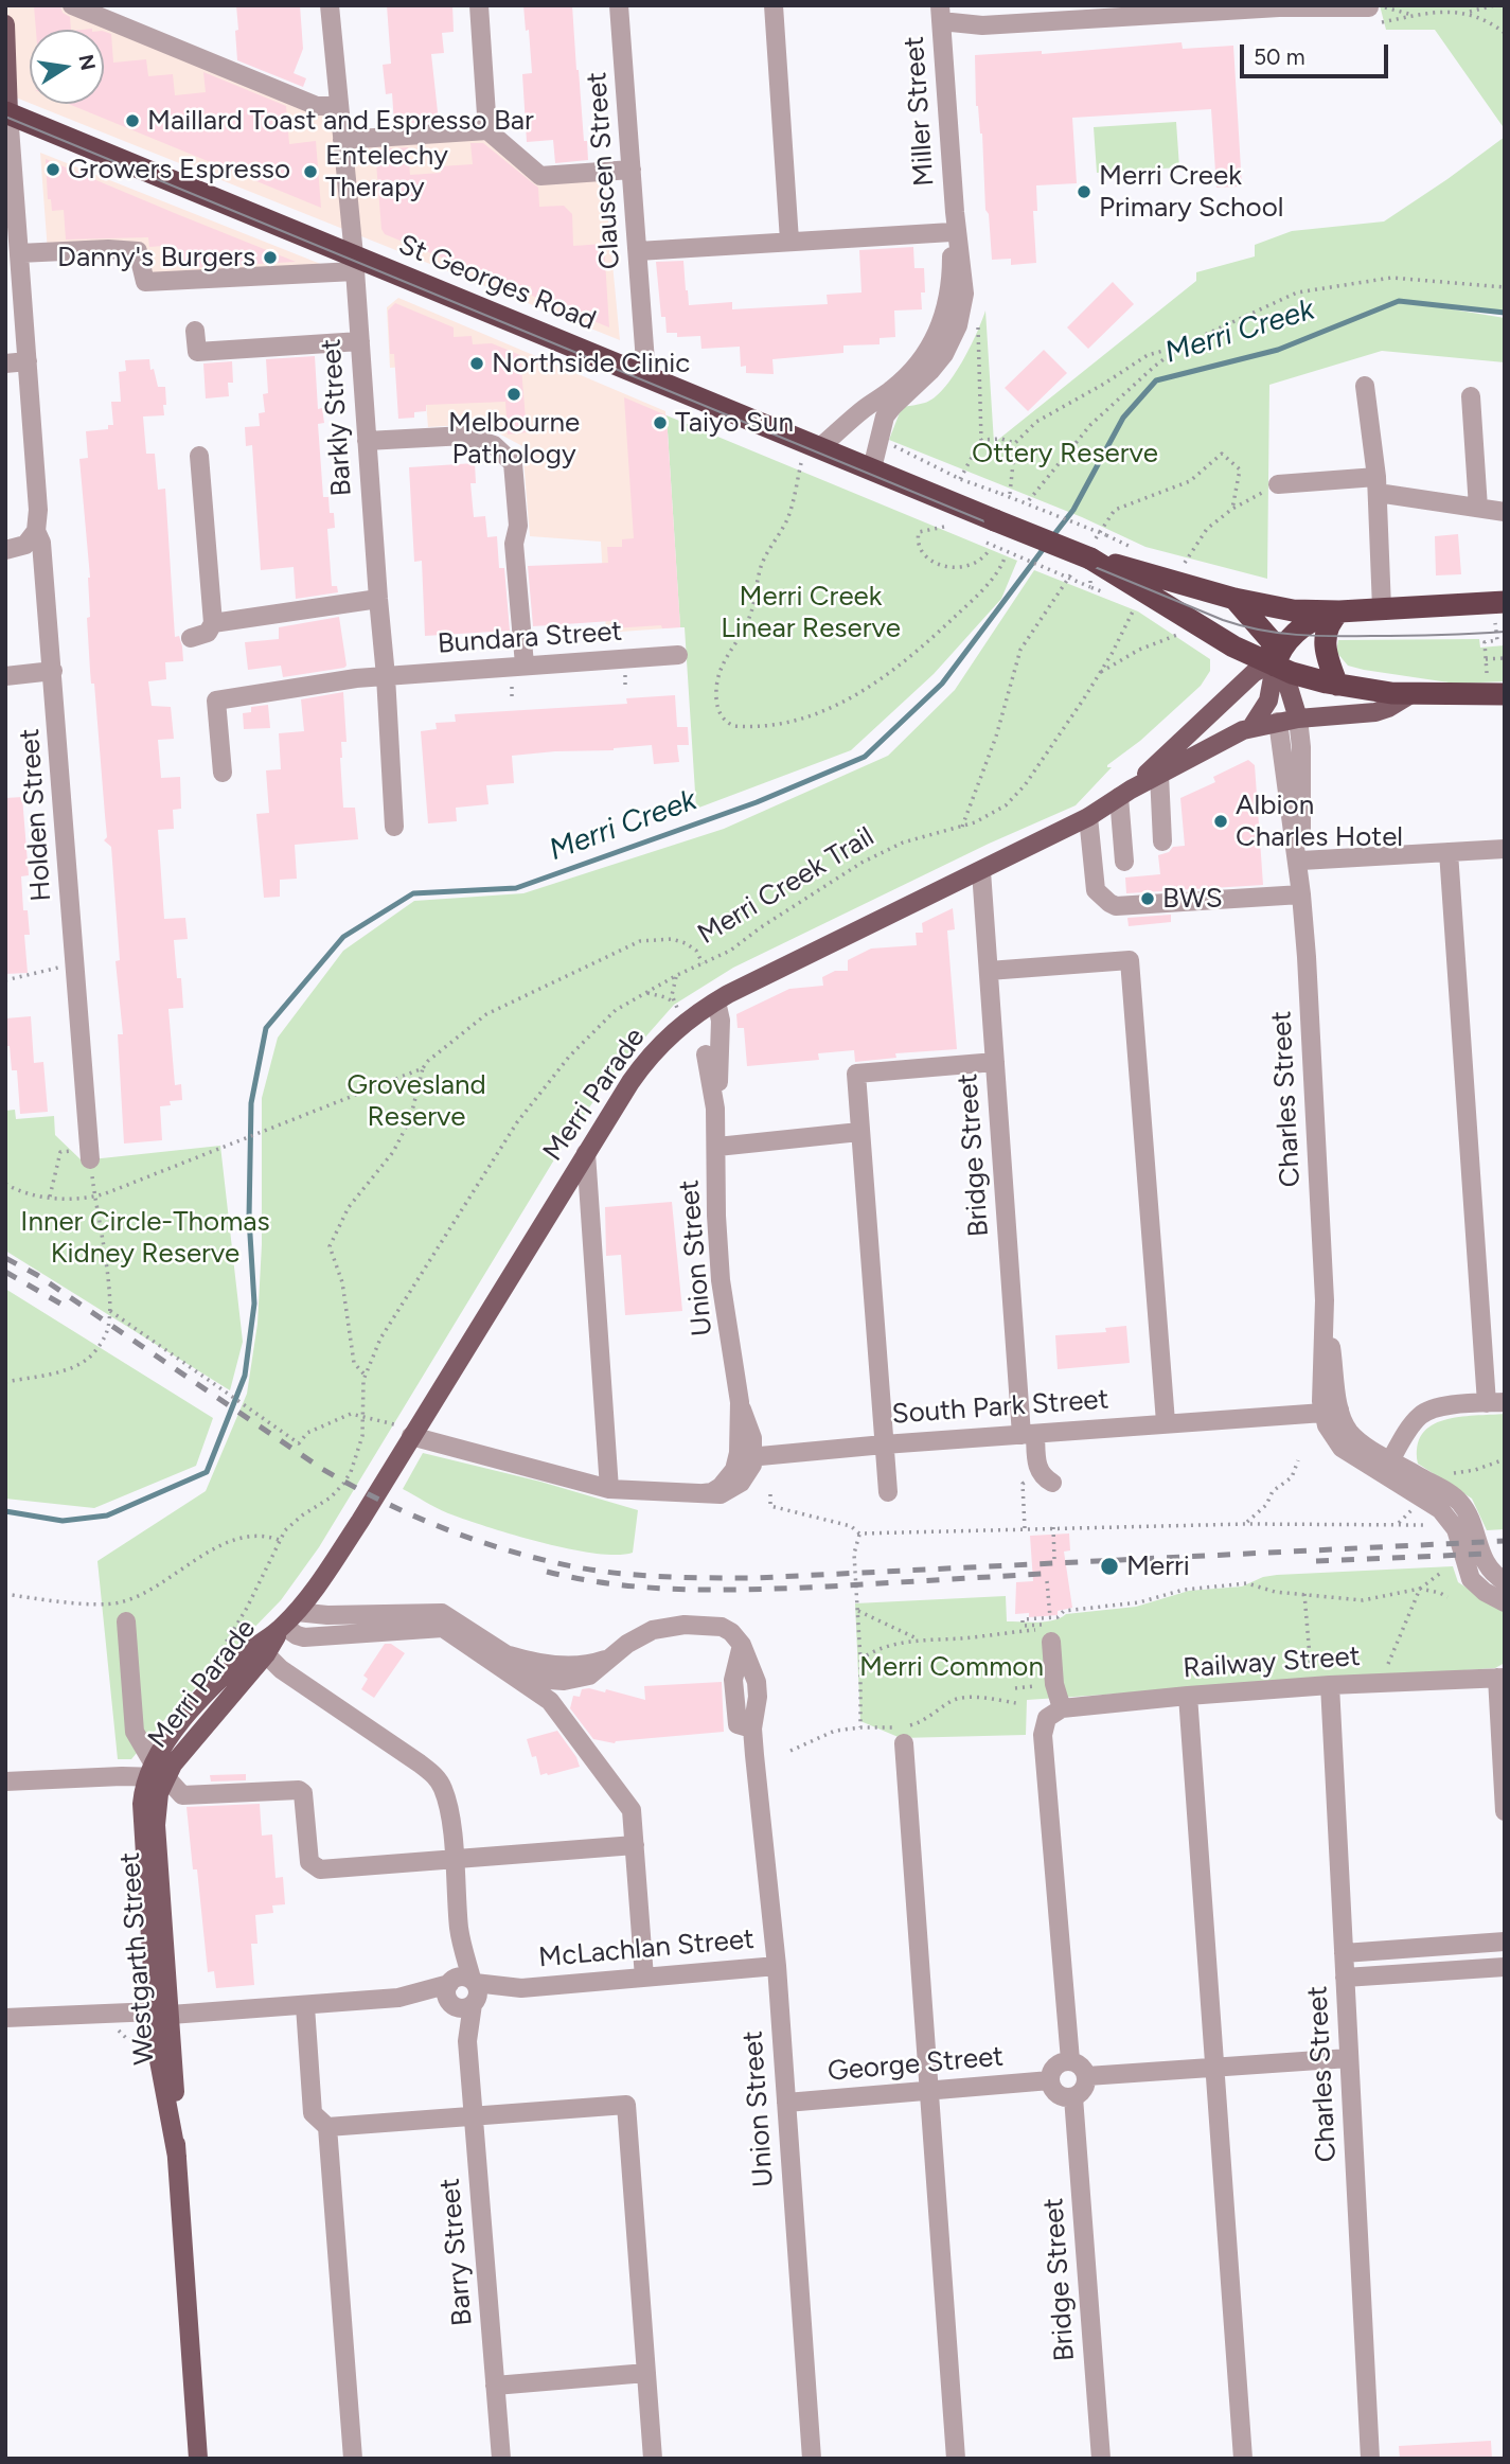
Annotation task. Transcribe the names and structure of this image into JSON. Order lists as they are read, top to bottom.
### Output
{
  "streets": {
    "highway": ["St Georges Road"],
    "main road": [
      "Holden Street",
      "Merri Parade",
      "Charles Street",
      "Westgarth Street"
    ],
    "street": [
      "Miller Street",
      "Clauscen Street",
      "Barkly Street",
      "Bundara Street",
      "Bridge Street",
      "Union Street",
      "South Park Street",
      "Railway Street",
      "McLachlan Street",
      "George Street",
      "Barry Street"
    ],
    "path": ["Merri Creek Trail"]
  },
  "crossings": [
    ["Miller Street", "St Georges Road"],
    ["Clauscen Street", "St Georges Road"],
    ["St Georges Road", "Barkly Street"],
    ["St Georges Road", "Holden Street"],
    ["St Georges Road", "Merri Parade"],
    ["St Georges Road", "Charles Street"],
    ["Barkly Street", "Bundara Street"],
    ["Merri Parade", "Charles Street"],
    ["Merri Parade", "Bridge Street"],
    ["Merri Parade", "Union Street"],
    ["Merri Parade", "Westgarth Street"],
    ["Merri Parade", "Barry Street"],
    ["Charles Street", "South Park Street"],
    ["Charles Street", "Railway Street"],
    ["Bridge Street", "South Park Street"],
    ["Bridge Street", "George Street"],
    ["Union Street", "South Park Street"],
    ["Union Street", "McLachlan Street"],
    ["Union Street", "George Street"],
    ["McLachlan Street", "Westgarth Street"],
    ["McLachlan Street", "Barry Street"]
  ],
  "water": ["Merri Creek"],
  "parks": [
    "Ottery Reserve",
    "Merri Creek Linear Reserve",
    "Grovesland Reserve",
    "Inner Circle-Thomas Kidney Reserve",
    "Merri Common"
  ],
  "places": [
    "Maillard Toast and Espresso Bar",
    "Growers Espresso",
    "Entelechy Therapy",
    "Merri Creek Primary School",
    "Danny's Burgers",
    "Northside Clinic",
    "Melbourne Pathology",
    "Taiyo Sun",
    "Albion Charles Hotel",
    "BWS",
    "Merri"
  ],
  "scale_bar": "50 m",
  "north": "right"
}
